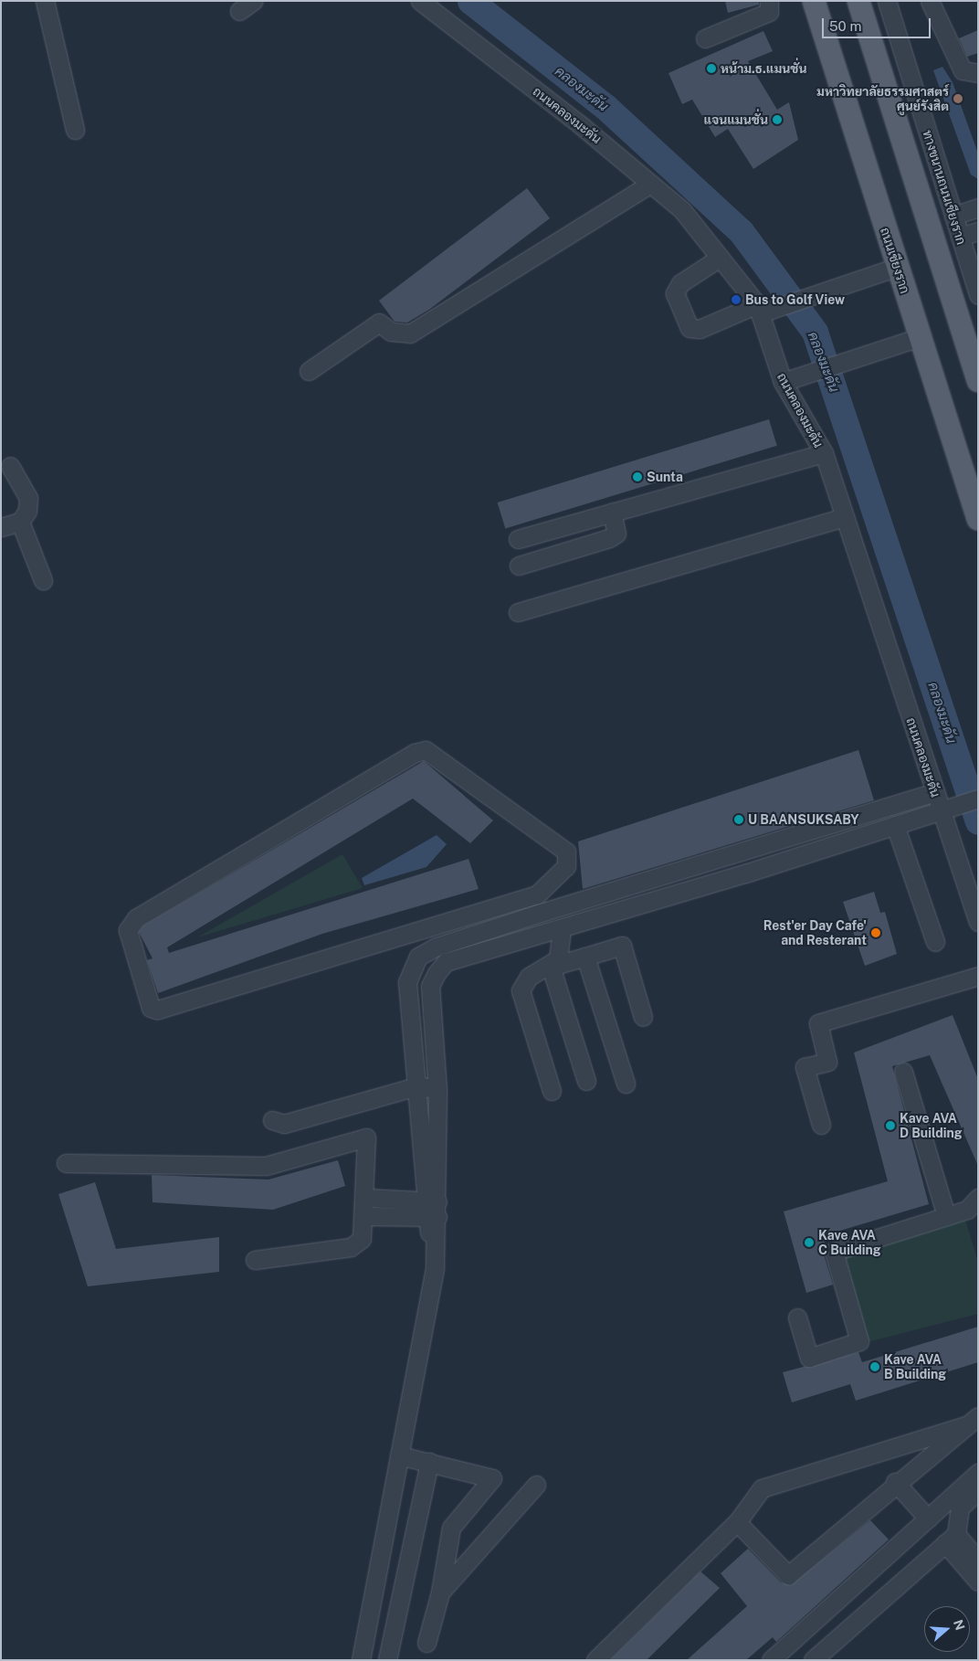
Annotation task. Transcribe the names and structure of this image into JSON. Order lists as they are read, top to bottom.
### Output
{
  "streets": {
    "main road": ["ถนนเชียงราก"],
    "street": ["ถนนคลองมะดัน", "ทางขนานถนนเชียงราก"]
  },
  "water": ["คลองมะดัน"],
  "places": [
    "หน้าม.ธ.แมนชั่น",
    "มหาวิทยาลัยธรรมศาสตร์ ศูนย์รังสิต",
    "แจนแมนชั่น",
    "Bus to Golf View",
    "Sunta",
    "U BAANSUKSABY",
    "Rest'er Day Cafe' and Resterant",
    "Kave AVA D Building",
    "Kave AVA C Building",
    "Kave AVA B Building"
  ],
  "scale_bar": "50 m",
  "north": "right"
}
